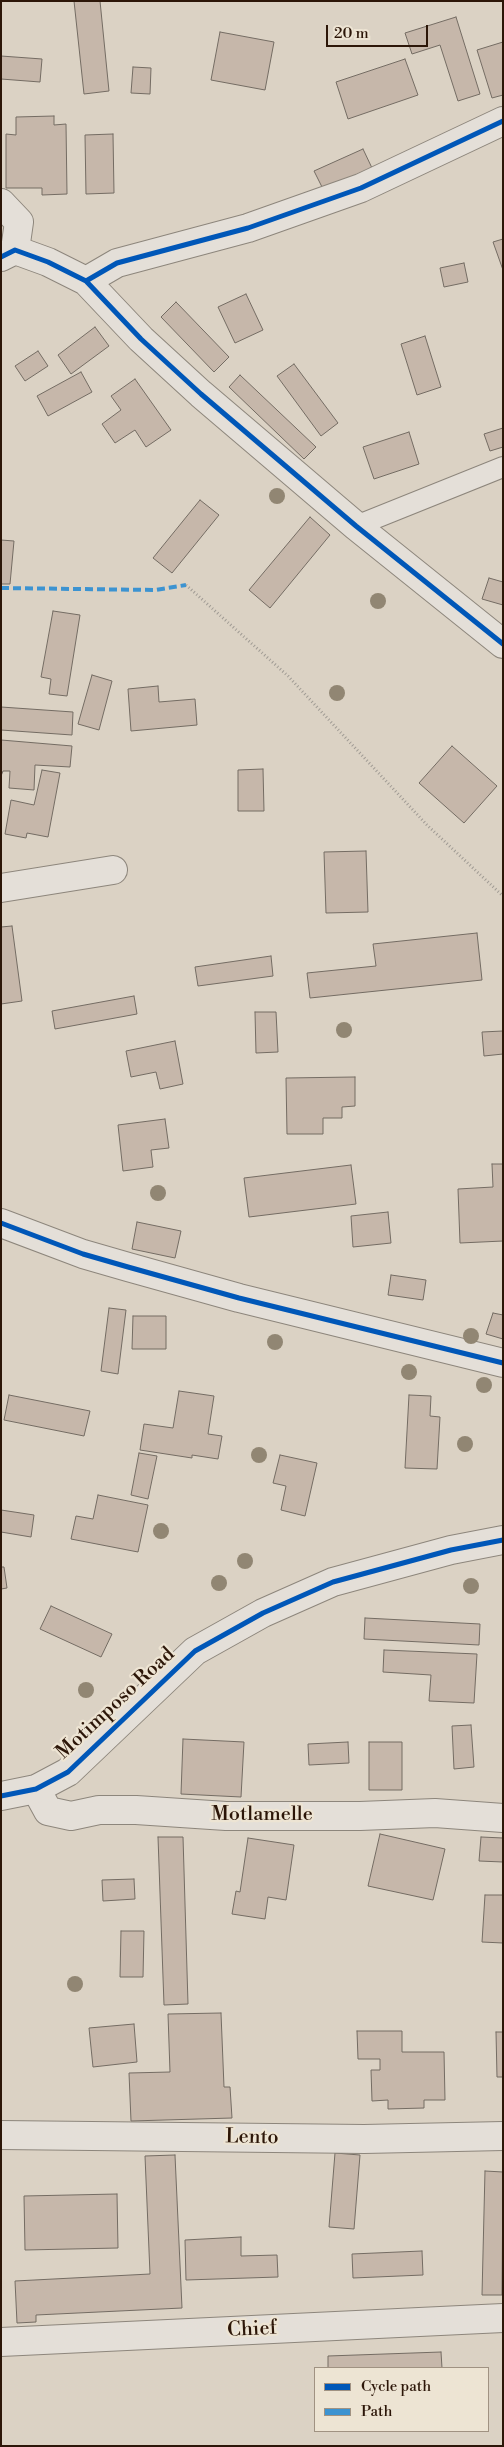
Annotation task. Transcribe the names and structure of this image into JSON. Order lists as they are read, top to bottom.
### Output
{
  "streets": {
    "street": [
      "Motimposo Road",
      "Motlamelle",
      "Lento",
      "Chief"
    ]
  },
  "crossings": [
    ["Motimposo Road", "Motlamelle"]
  ],
  "legend": ["Cycle path", "Path"],
  "scale_bar": "20 m"
}
